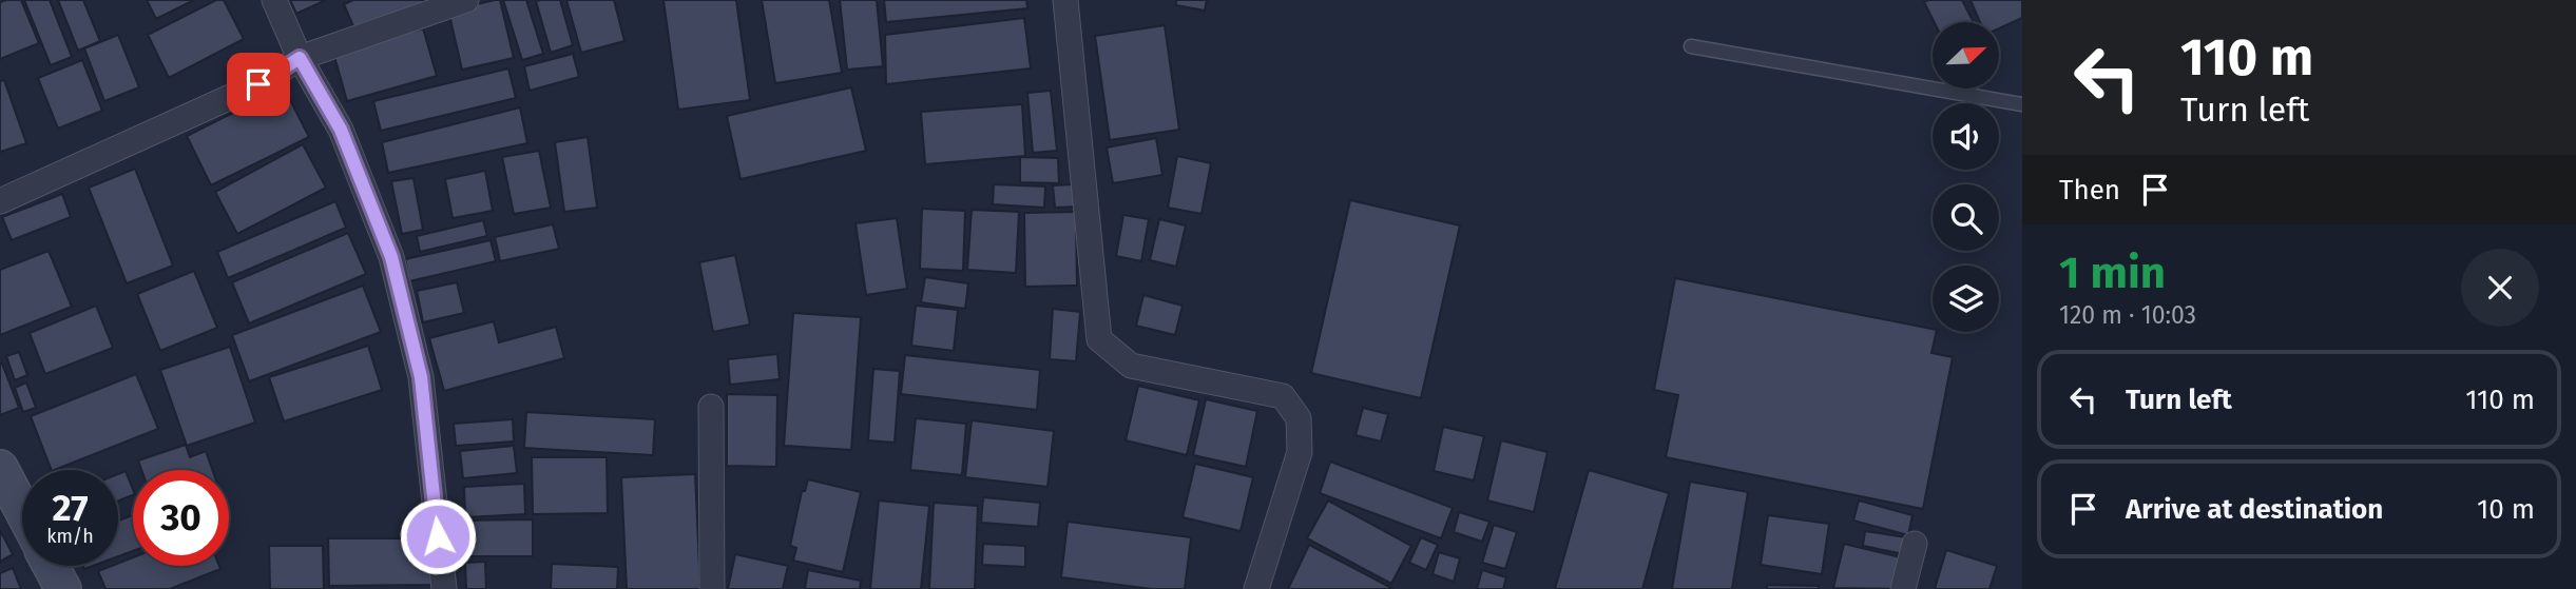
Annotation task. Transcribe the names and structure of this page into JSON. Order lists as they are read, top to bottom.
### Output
{
  "north": "top right",
  "page": {
    "turn": ["110 m", "Turn left"],
    "then": "Then",
    "heading": ["1 min", "120 m · 10:03"],
    "list": [
      {
        "name": "Turn left",
        "value": "110 m"
      },
      {
        "name": "Arrive at destination",
        "value": "10 m"
      }
    ],
    "speed": "27 km/h",
    "limit": "30"
  }
}
